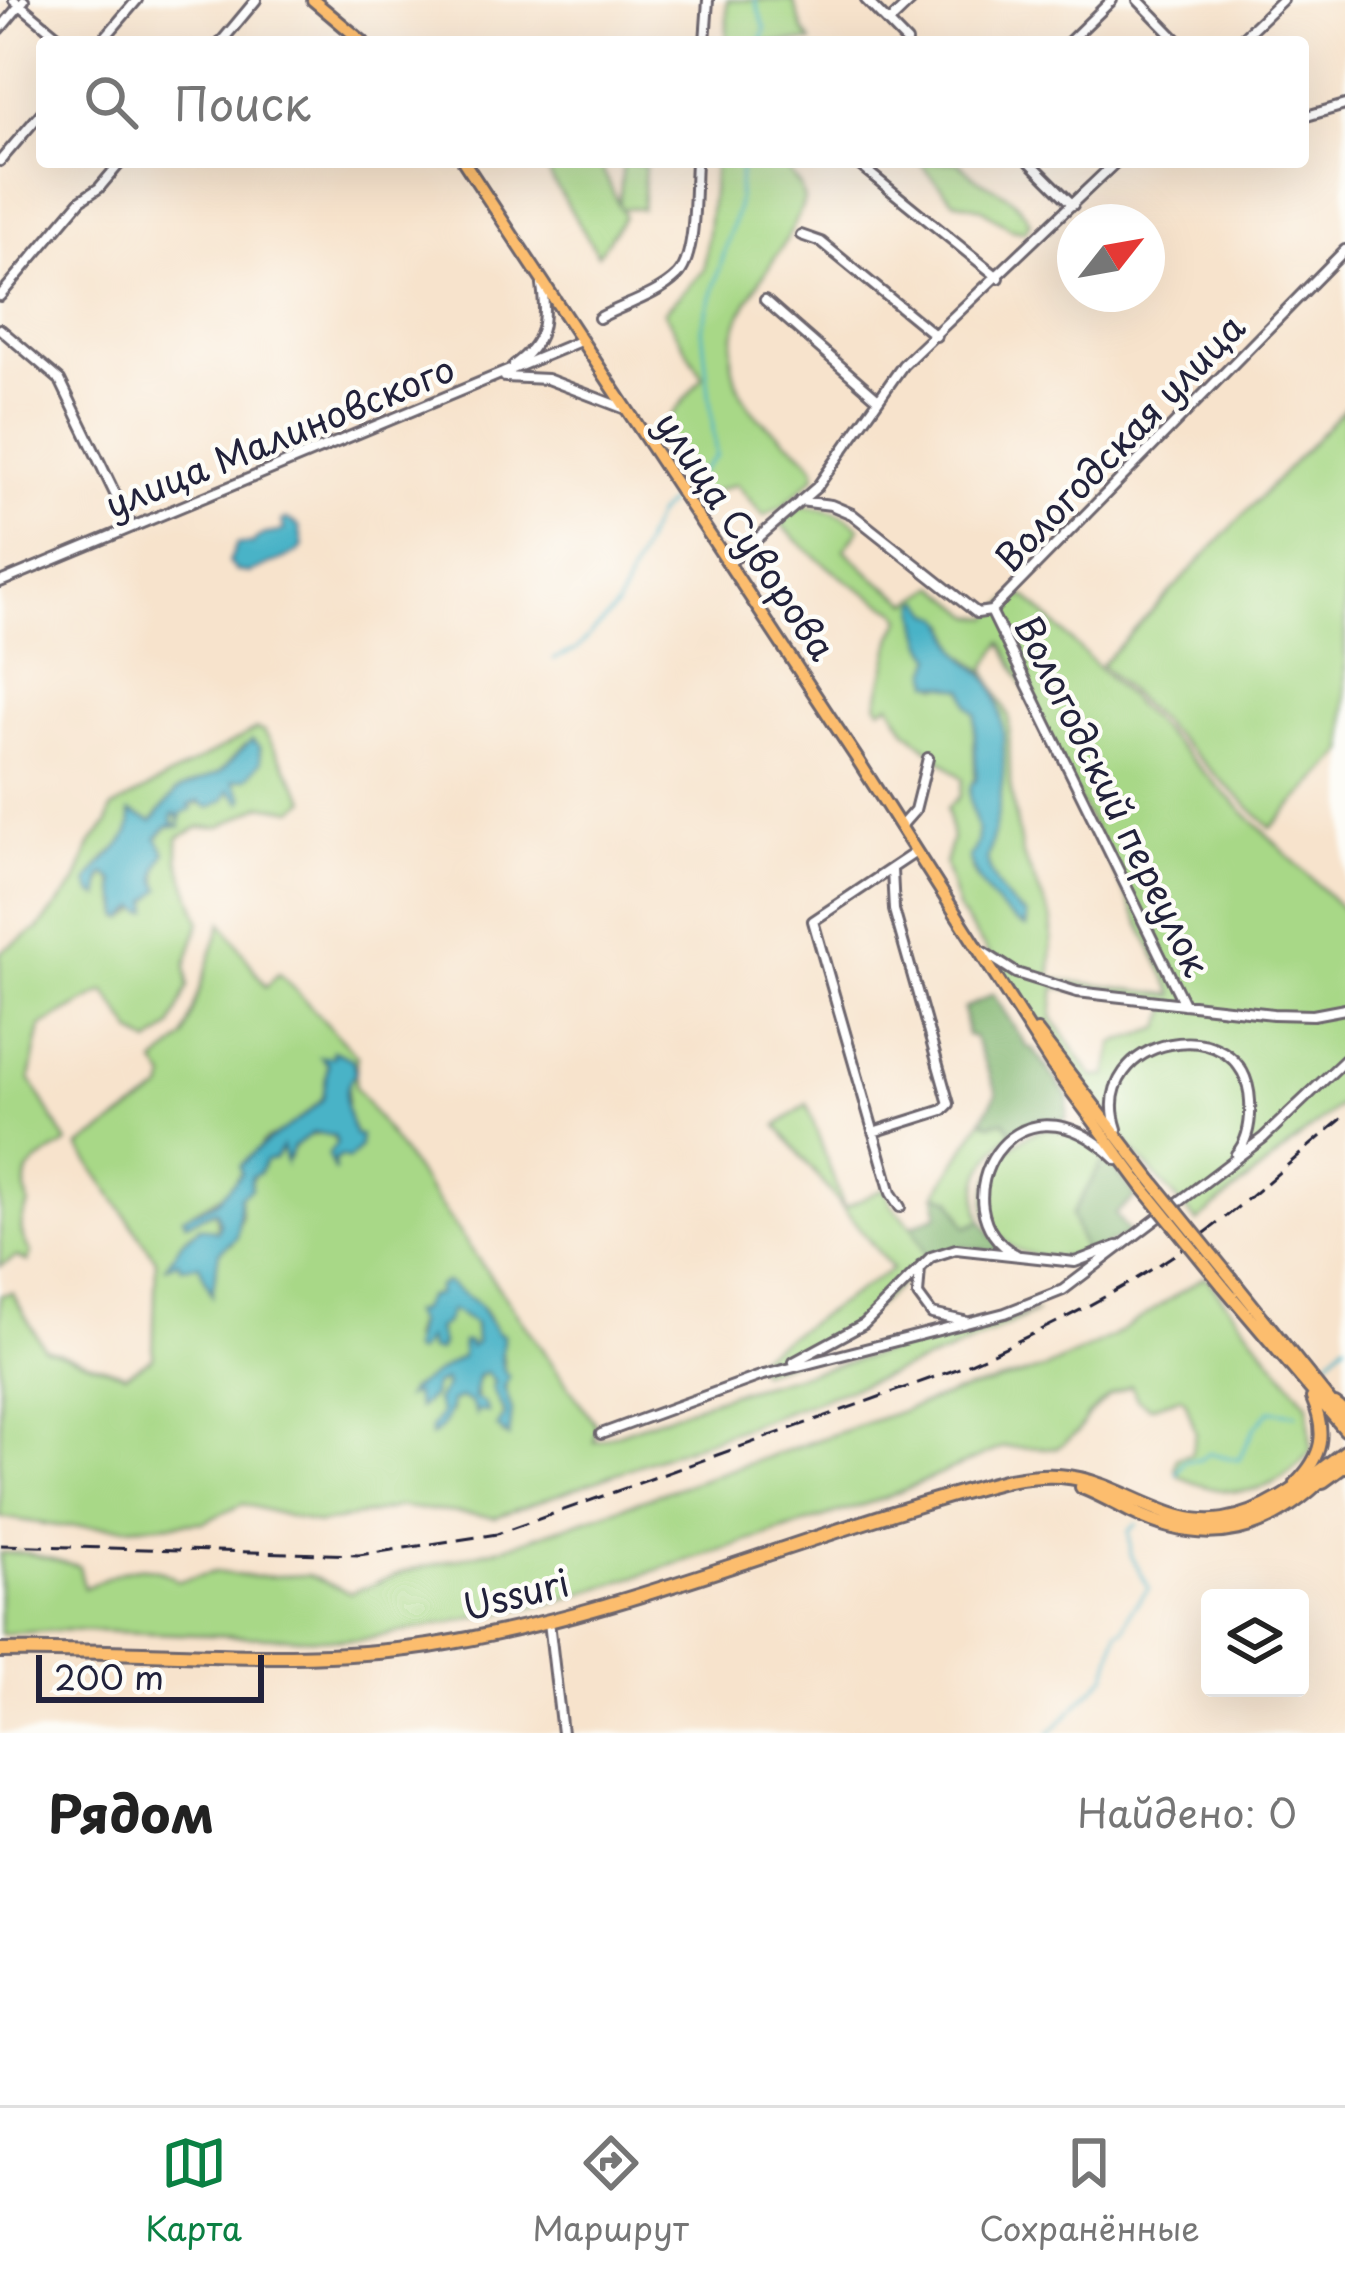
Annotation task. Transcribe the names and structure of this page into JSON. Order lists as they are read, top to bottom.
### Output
{
  "streets": {
    "highway": ["Ussuri"],
    "main road": ["улица Суворова"],
    "street": ["улица Малиновского", "Вологодская улица", "Вологодский переулок"]
  },
  "crossings": [
    ["улица Малиновского", "улица Суворова"],
    ["Вологодская улица", "Вологодский переулок"]
  ],
  "scale_bar": "200 m",
  "north": "top right",
  "page": {
    "search": "Поиск",
    "scale": "200 m",
    "heading": ["Рядом", "Найдено: 0"],
    "nav": ["Карта", "Маршрут", "Сохранённые"]
  }
}
